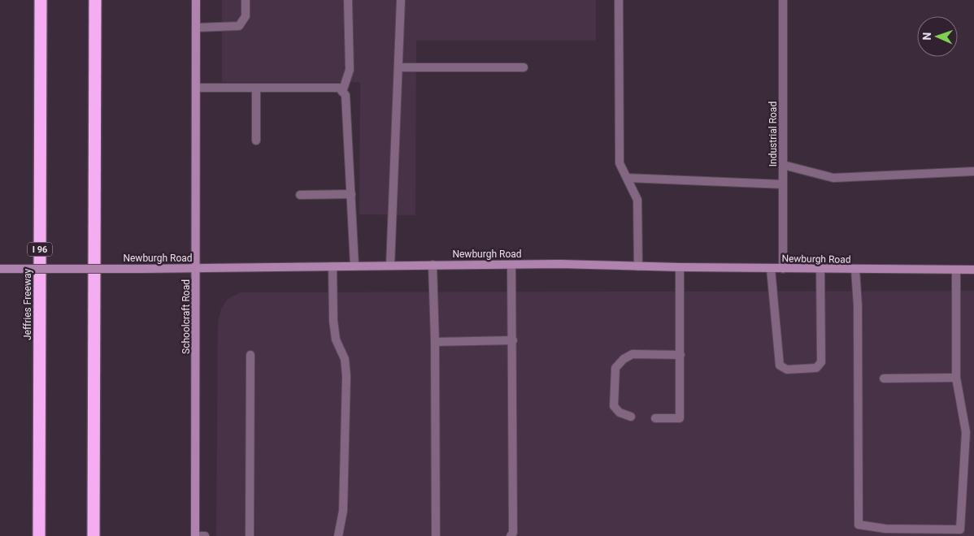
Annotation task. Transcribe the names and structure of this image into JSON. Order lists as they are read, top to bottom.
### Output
{
  "streets": {
    "highway": ["I 96", "Jeffries Freeway"],
    "main road": ["Newburgh Road", "Schoolcraft Road"],
    "street": ["Industrial Road"]
  },
  "crossings": [
    ["Industrial Road", "Newburgh Road"],
    ["Newburgh Road", "Schoolcraft Road"]
  ],
  "north": "left"
}
